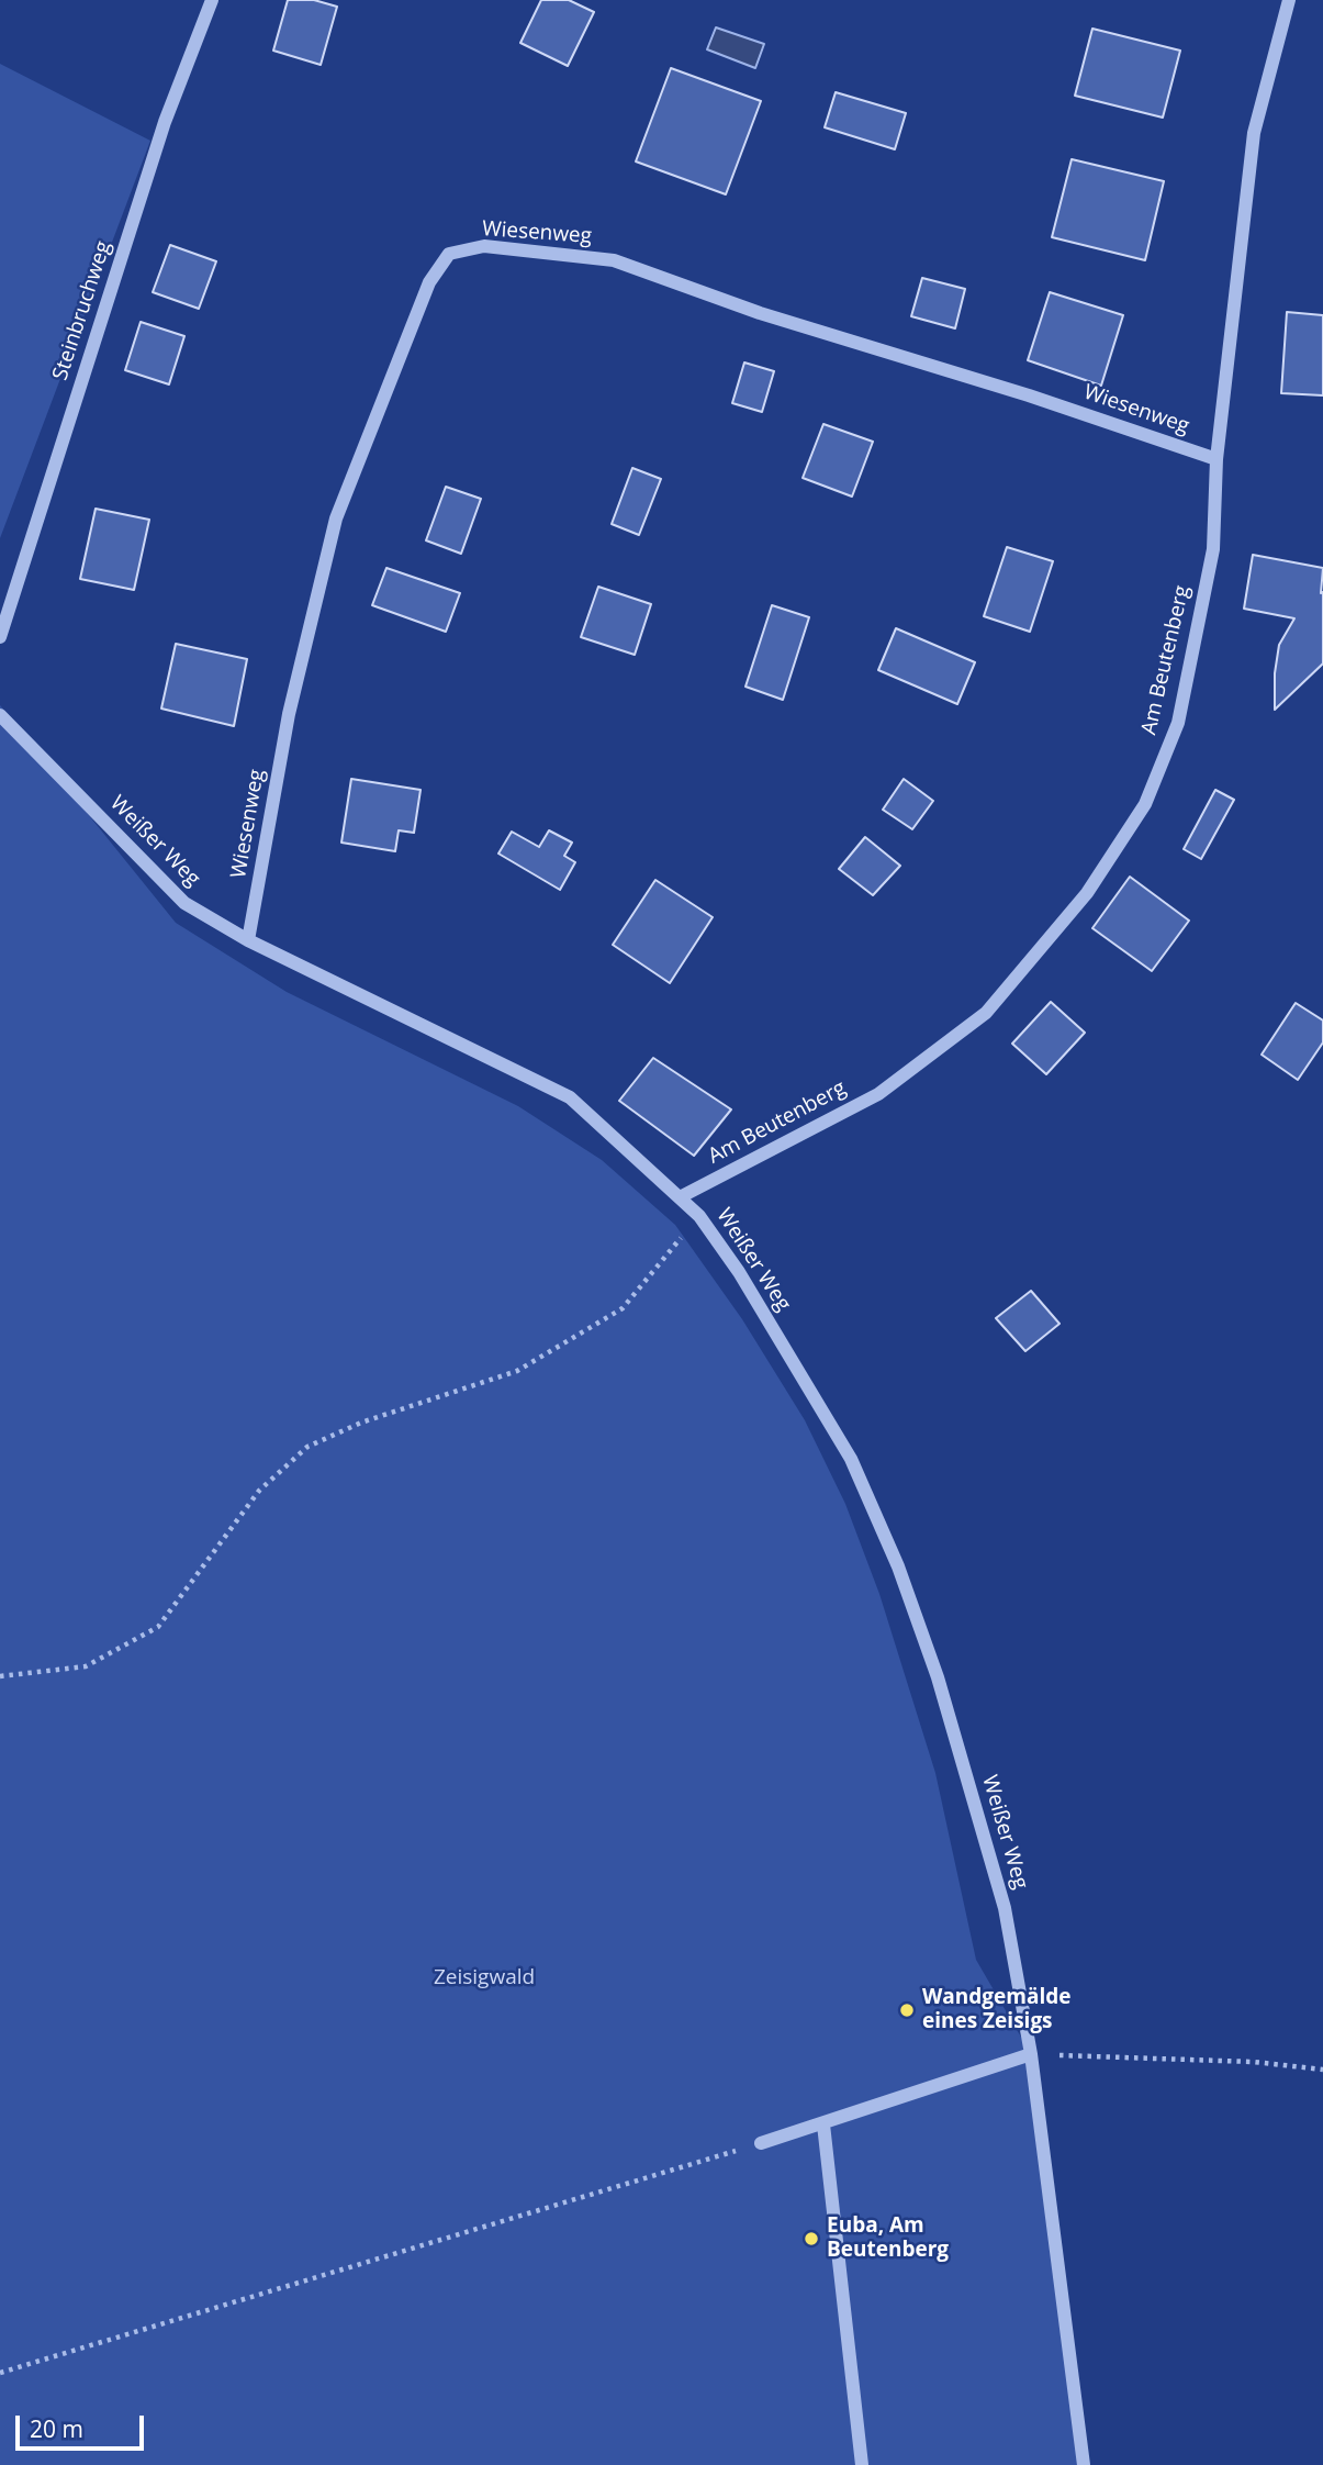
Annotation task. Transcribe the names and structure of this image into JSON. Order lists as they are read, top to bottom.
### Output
{
  "streets": {
    "street": [
      "Wiesenweg",
      "Steinbruchweg",
      "Am Beutenberg",
      "Weißer Weg"
    ]
  },
  "crossings": [
    ["Wiesenweg", "Am Beutenberg"],
    ["Wiesenweg", "Weißer Weg"],
    ["Am Beutenberg", "Weißer Weg"]
  ],
  "parks": ["Zeisigwald"],
  "places": ["Wandgemälde eines Zeisigs", "Euba, Am Beutenberg"],
  "scale_bar": "20 m"
}
